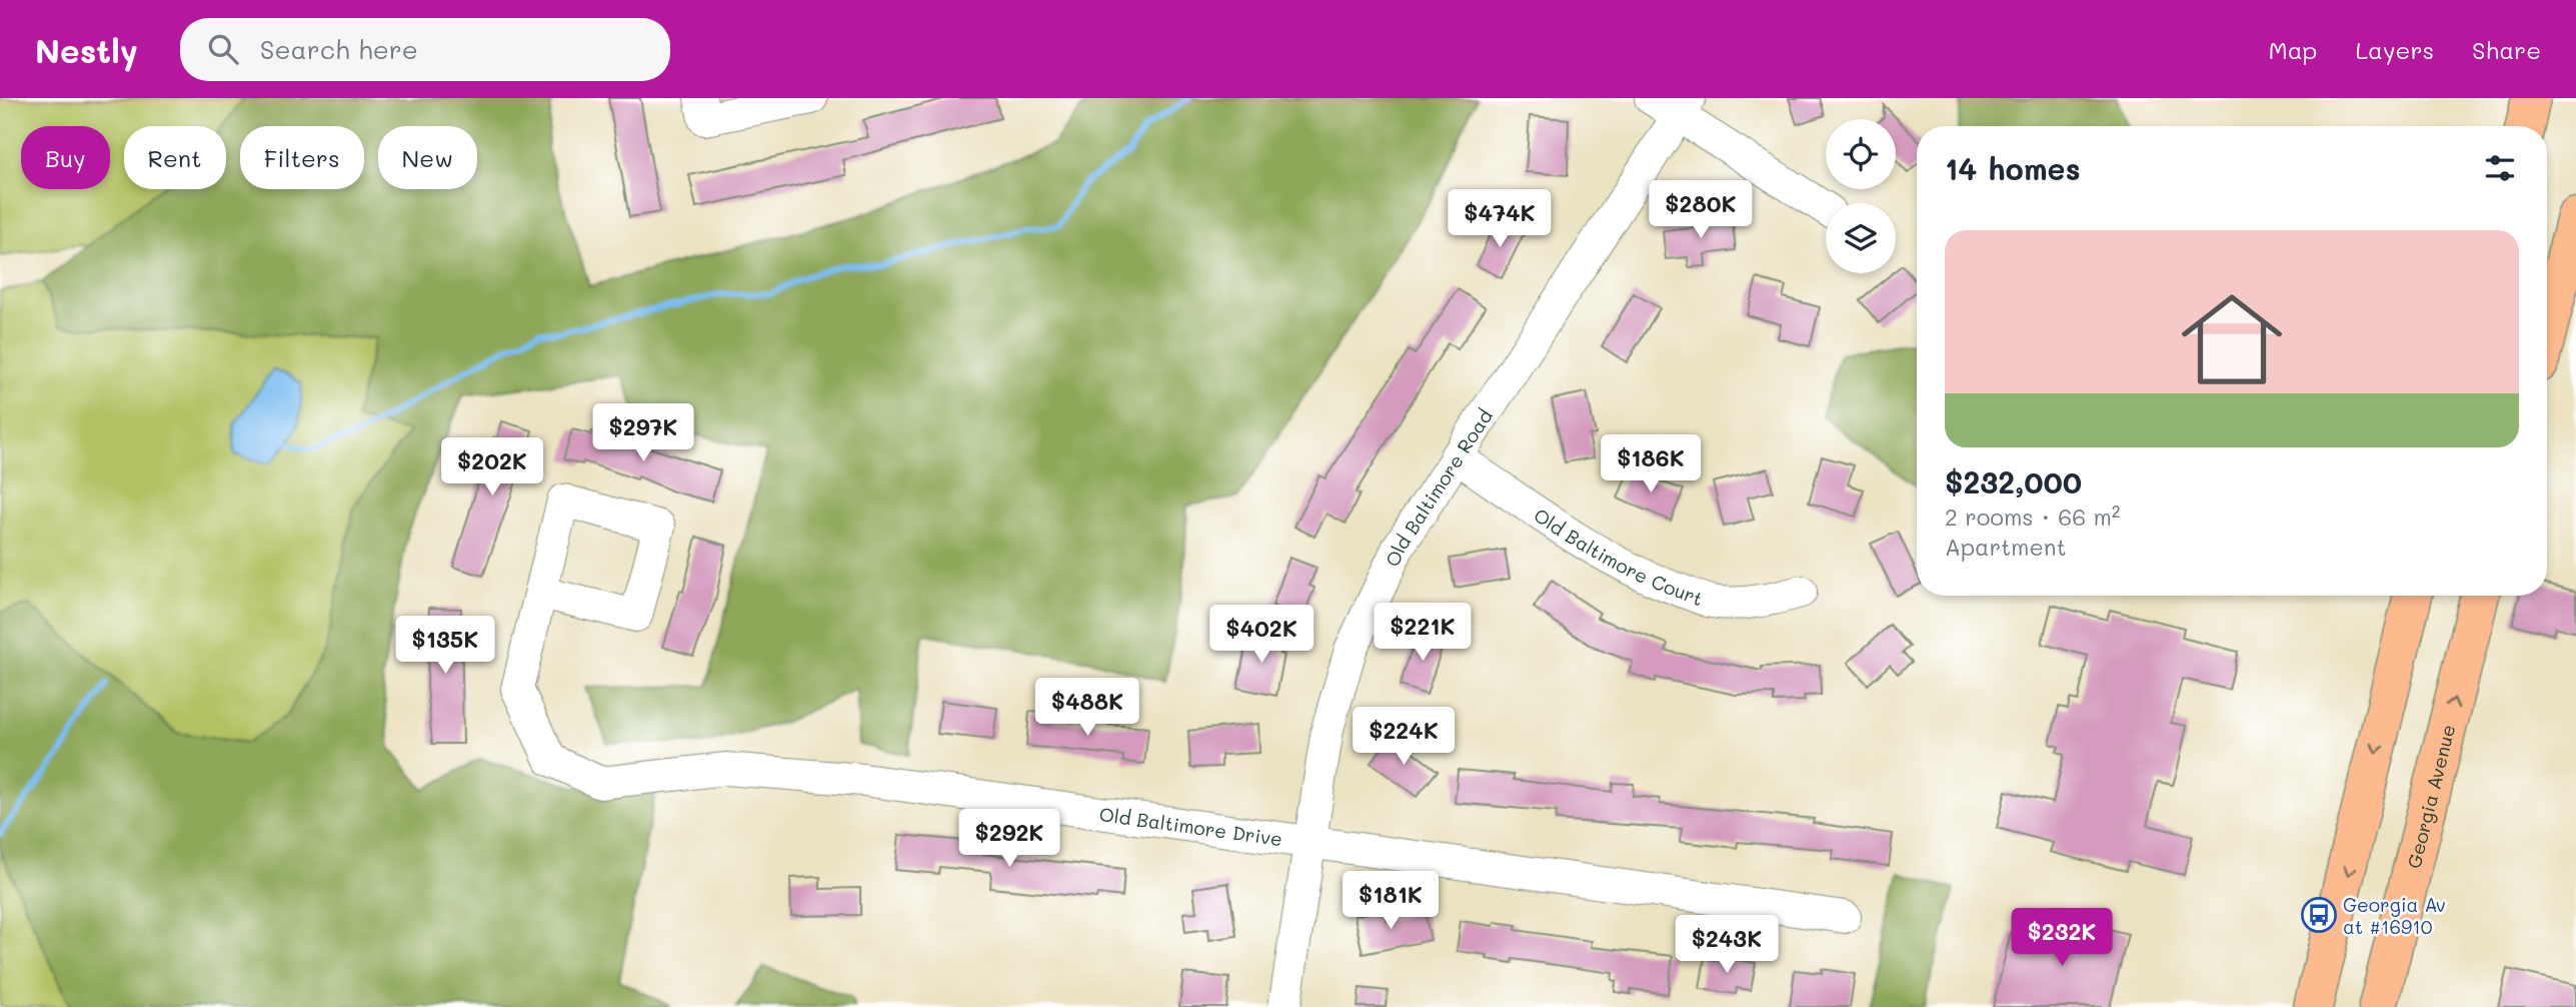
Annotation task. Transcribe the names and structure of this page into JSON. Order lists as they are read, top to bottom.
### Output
{
  "streets": {
    "main road": ["Georgia Avenue"],
    "street": ["Old Baltimore Road", "Old Baltimore Court", "Old Baltimore Drive"]
  },
  "crossings": [
    ["Old Baltimore Road", "Old Baltimore Court"],
    ["Old Baltimore Road", "Old Baltimore Drive"]
  ],
  "places": {
    "bus stop": ["Georgia Av at #16910"]
  },
  "page": {
    "header": "Nestly",
    "search": "Search here",
    "nav": ["Map", "Layers", "Share"],
    "chip": [
      "Buy",
      "Rent",
      "Filters",
      "New"
    ],
    "heading": "14 homes",
    "price": [
      "$280K",
      "$474K",
      "$297K",
      "$186K",
      "$202K",
      "$221K",
      "$402K",
      "$135K",
      "$488K",
      "$224K",
      "$292K",
      "$181K",
      "$232K",
      "$243K"
    ],
    "list": [
      {
        "name": "$232,000",
        "note": "2 rooms · 66 m² · Apartment"
      }
    ]
  }
}
